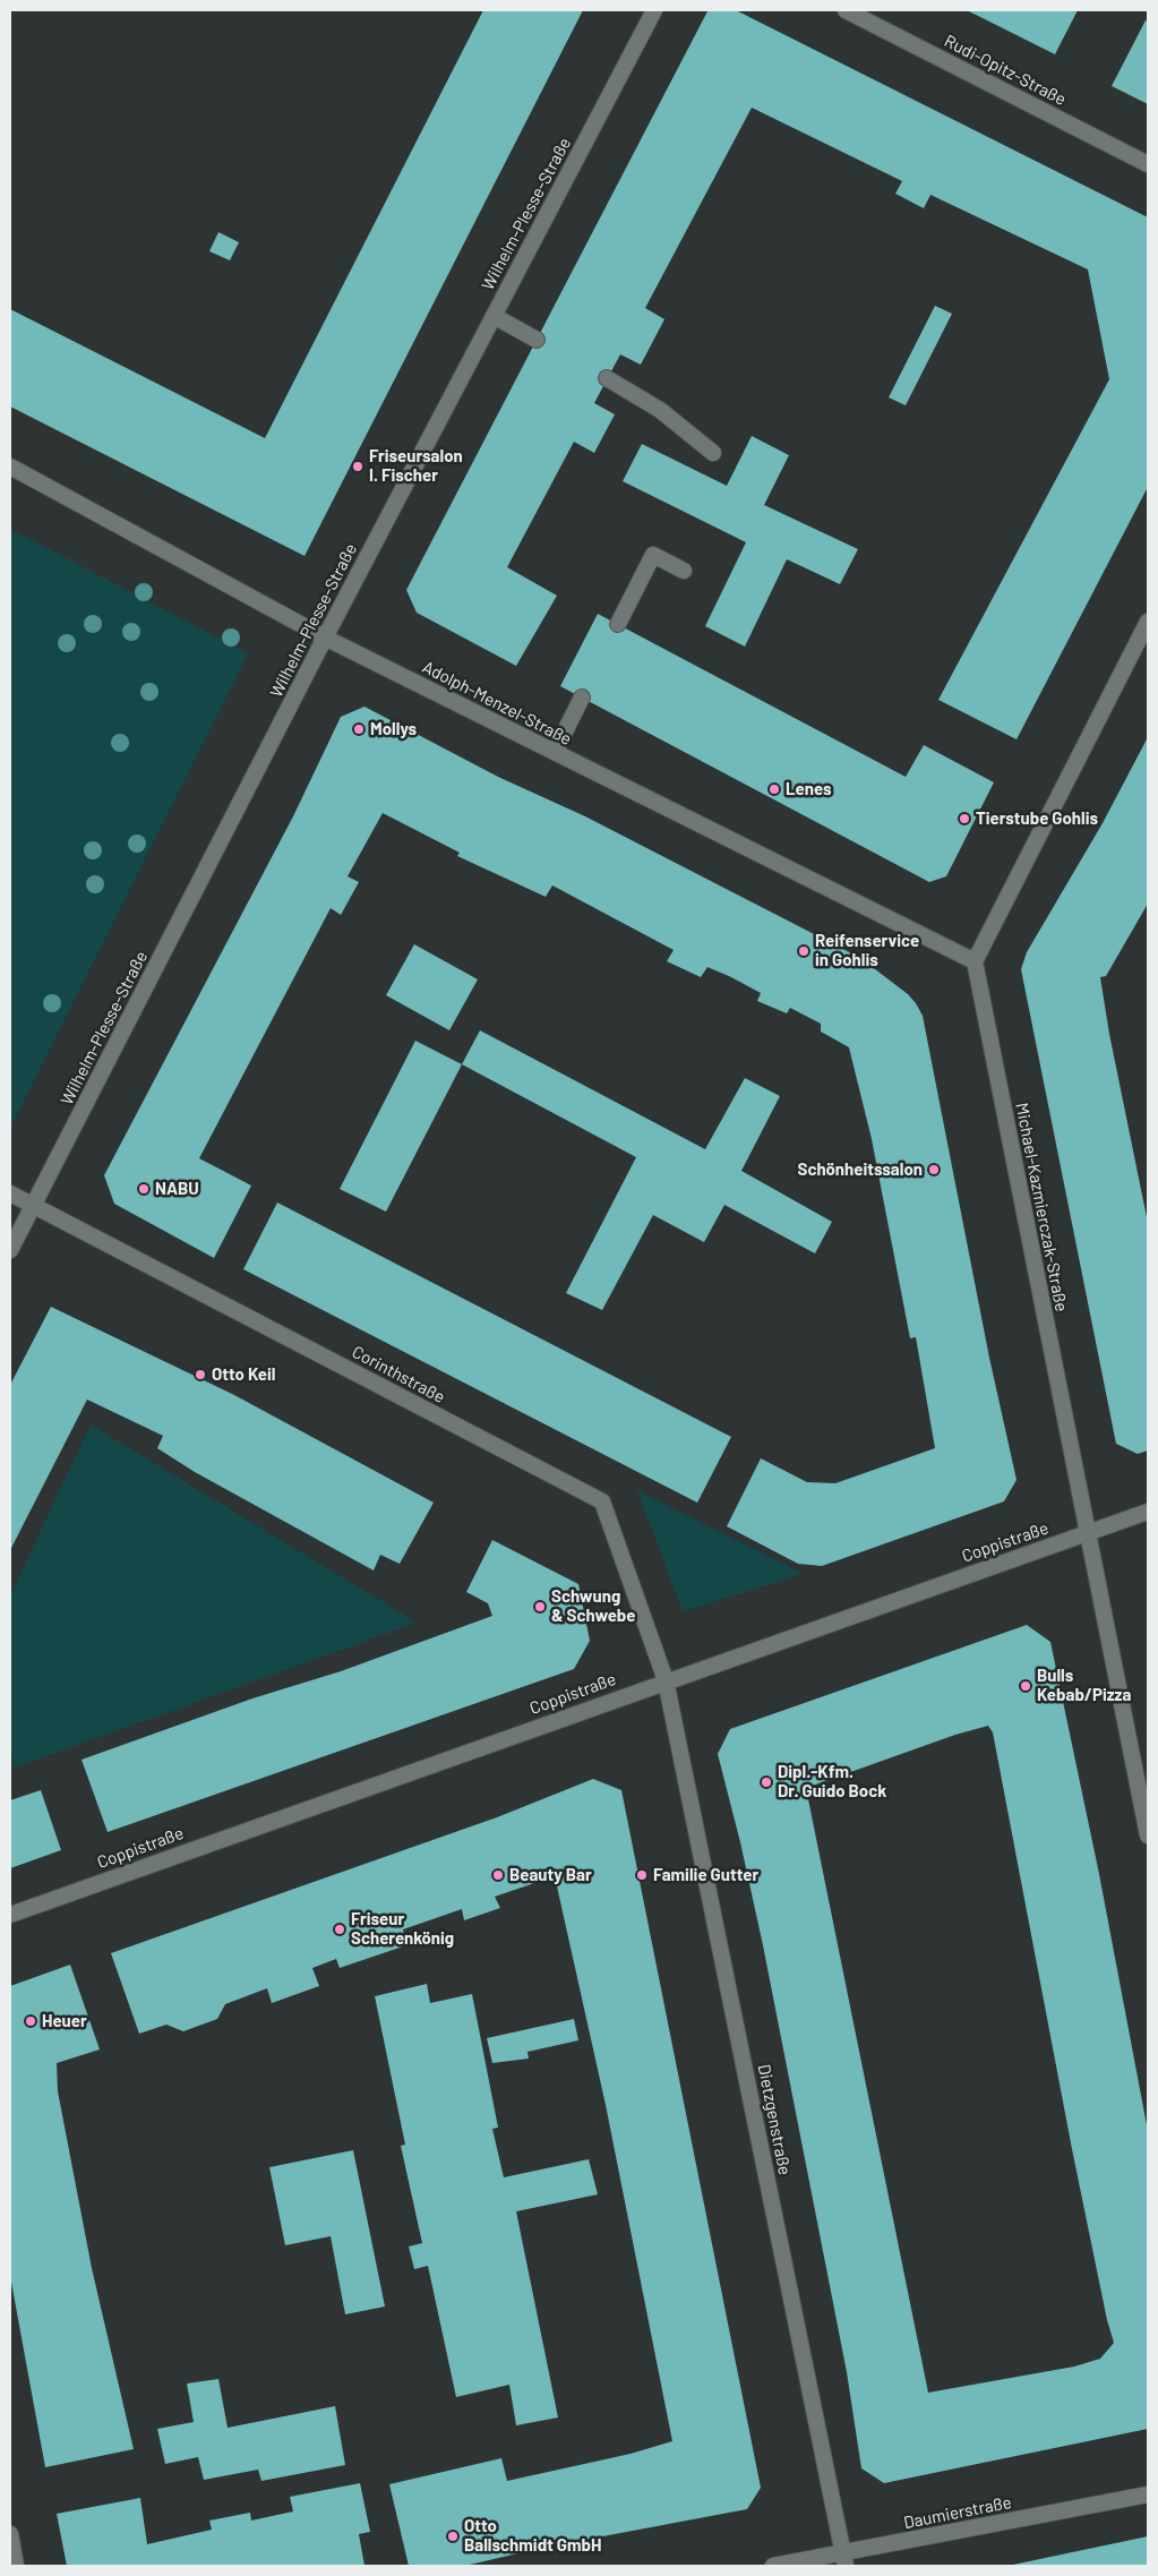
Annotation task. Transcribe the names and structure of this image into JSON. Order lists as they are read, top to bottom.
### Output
{
  "streets": {
    "street": [
      "Rudi-Opitz-Straße",
      "Wilhelm-Plesse-Straße",
      "Adolph-Menzel-Straße",
      "Michael-Kazmierczak-Straße",
      "Corinthstraße",
      "Coppistraße",
      "Dietzgenstraße",
      "Daumierstraße"
    ]
  },
  "crossings": [
    ["Wilhelm-Plesse-Straße", "Adolph-Menzel-Straße"],
    ["Wilhelm-Plesse-Straße", "Corinthstraße"],
    ["Adolph-Menzel-Straße", "Michael-Kazmierczak-Straße"],
    ["Michael-Kazmierczak-Straße", "Coppistraße"],
    ["Corinthstraße", "Coppistraße"],
    ["Corinthstraße", "Dietzgenstraße"],
    ["Coppistraße", "Dietzgenstraße"],
    ["Dietzgenstraße", "Daumierstraße"]
  ],
  "places": [
    "Friseursalon I. Fischer",
    "Mollys",
    "Lenes",
    "Tierstube Gohlis",
    "Reifenservice in Gohlis",
    "Schönheitssalon",
    "NABU",
    "Otto Keil",
    "Schwung & Schwebe",
    "Bulls Kebab/Pizza",
    "Dipl.-Kfm. Dr. Guido Bock",
    "Beauty Bar",
    "Familie Gutter",
    "Friseur Scherenkönig",
    "Heuer",
    "Otto Ballschmidt GmbH"
  ]
}
